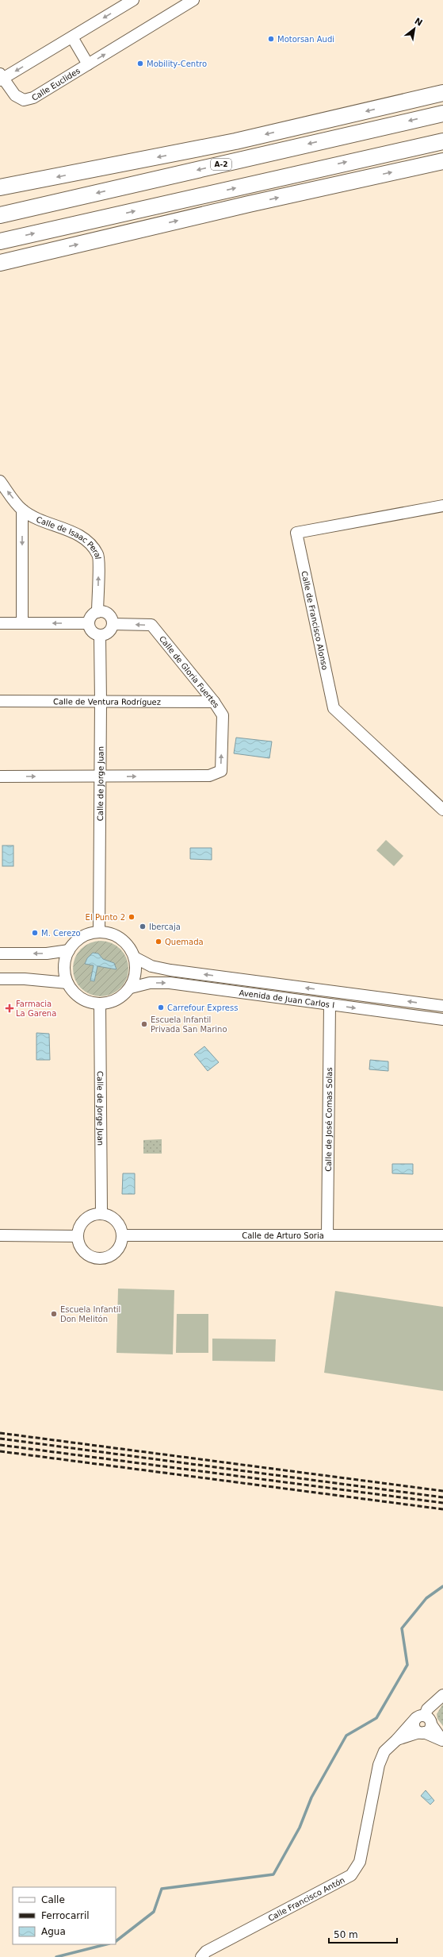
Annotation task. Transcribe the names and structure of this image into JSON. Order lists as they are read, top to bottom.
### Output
{
  "streets": {
    "highway": ["A-2"],
    "street": [
      "Calle Euclides",
      "Calle de Isaac Peral",
      "Calle de Francisco Alonso",
      "Calle de Gloria Fuertes",
      "Calle de Ventura Rodríguez",
      "Calle de Jorge Juan",
      "Avenida de Juan Carlos I",
      "Calle de José Comas Solas",
      "Calle de Arturo Soria",
      "Calle Francisco Antón"
    ]
  },
  "crossings": [
    ["Calle de Isaac Peral", "Calle de Gloria Fuertes"],
    ["Calle de Isaac Peral", "Calle de Jorge Juan"],
    ["Calle de Gloria Fuertes", "Calle de Ventura Rodríguez"],
    ["Calle de Gloria Fuertes", "Calle de Jorge Juan"],
    ["Calle de Ventura Rodríguez", "Calle de Jorge Juan"],
    ["Calle de Jorge Juan", "Avenida de Juan Carlos I"],
    ["Calle de Jorge Juan", "Calle de Arturo Soria"],
    ["Avenida de Juan Carlos I", "Calle de José Comas Solas"],
    ["Calle de José Comas Solas", "Calle de Arturo Soria"]
  ],
  "one_way": ["Calle de Isaac Peral"],
  "places": {
    "other": [
      "Motorsan Audi",
      "Mobility-Centro",
      "El Punto 2",
      "Ibercaja",
      "M. Cerezo",
      "Quemada",
      "Carrefour Express",
      "Escuela Infantil Privada San Marino",
      "Escuela Infantil Don Melitón"
    ],
    "health": ["Farmacia La Garena"]
  },
  "legend": ["Calle", "Ferrocarril", "Agua"],
  "scale_bar": "50 m",
  "north": "top right"
}
